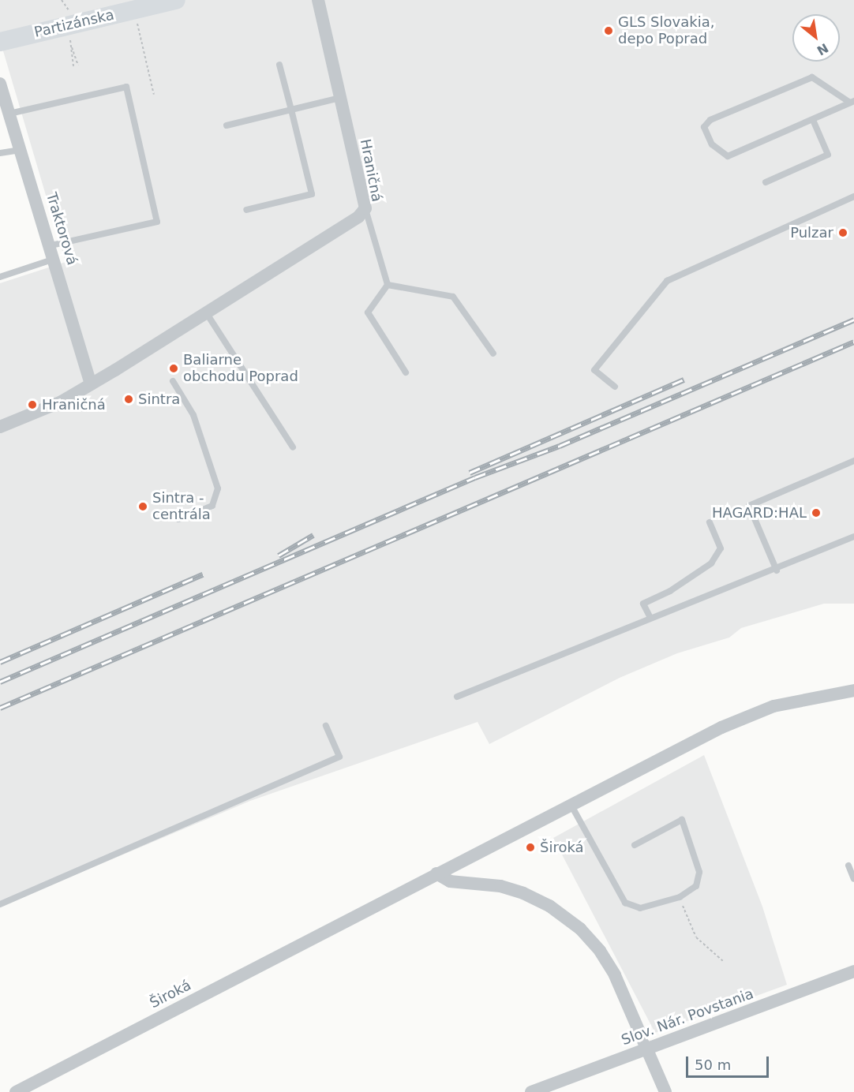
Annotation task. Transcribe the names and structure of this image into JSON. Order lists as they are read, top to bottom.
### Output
{
  "streets": {
    "street": [
      "Partizánska",
      "Hraničná",
      "Traktorová",
      "Široká",
      "Slov. Nár. Povstania"
    ]
  },
  "crossings": [
    ["Hraničná", "Traktorová"]
  ],
  "places": [
    "GLS Slovakia, depo Poprad",
    "Pulzar",
    "Baliarne obchodu Poprad",
    "Sintra",
    "Hraničná",
    "Sintra - centrála",
    "HAGARD:HAL",
    "Široká"
  ],
  "scale_bar": "50 m",
  "north": "bottom right"
}
